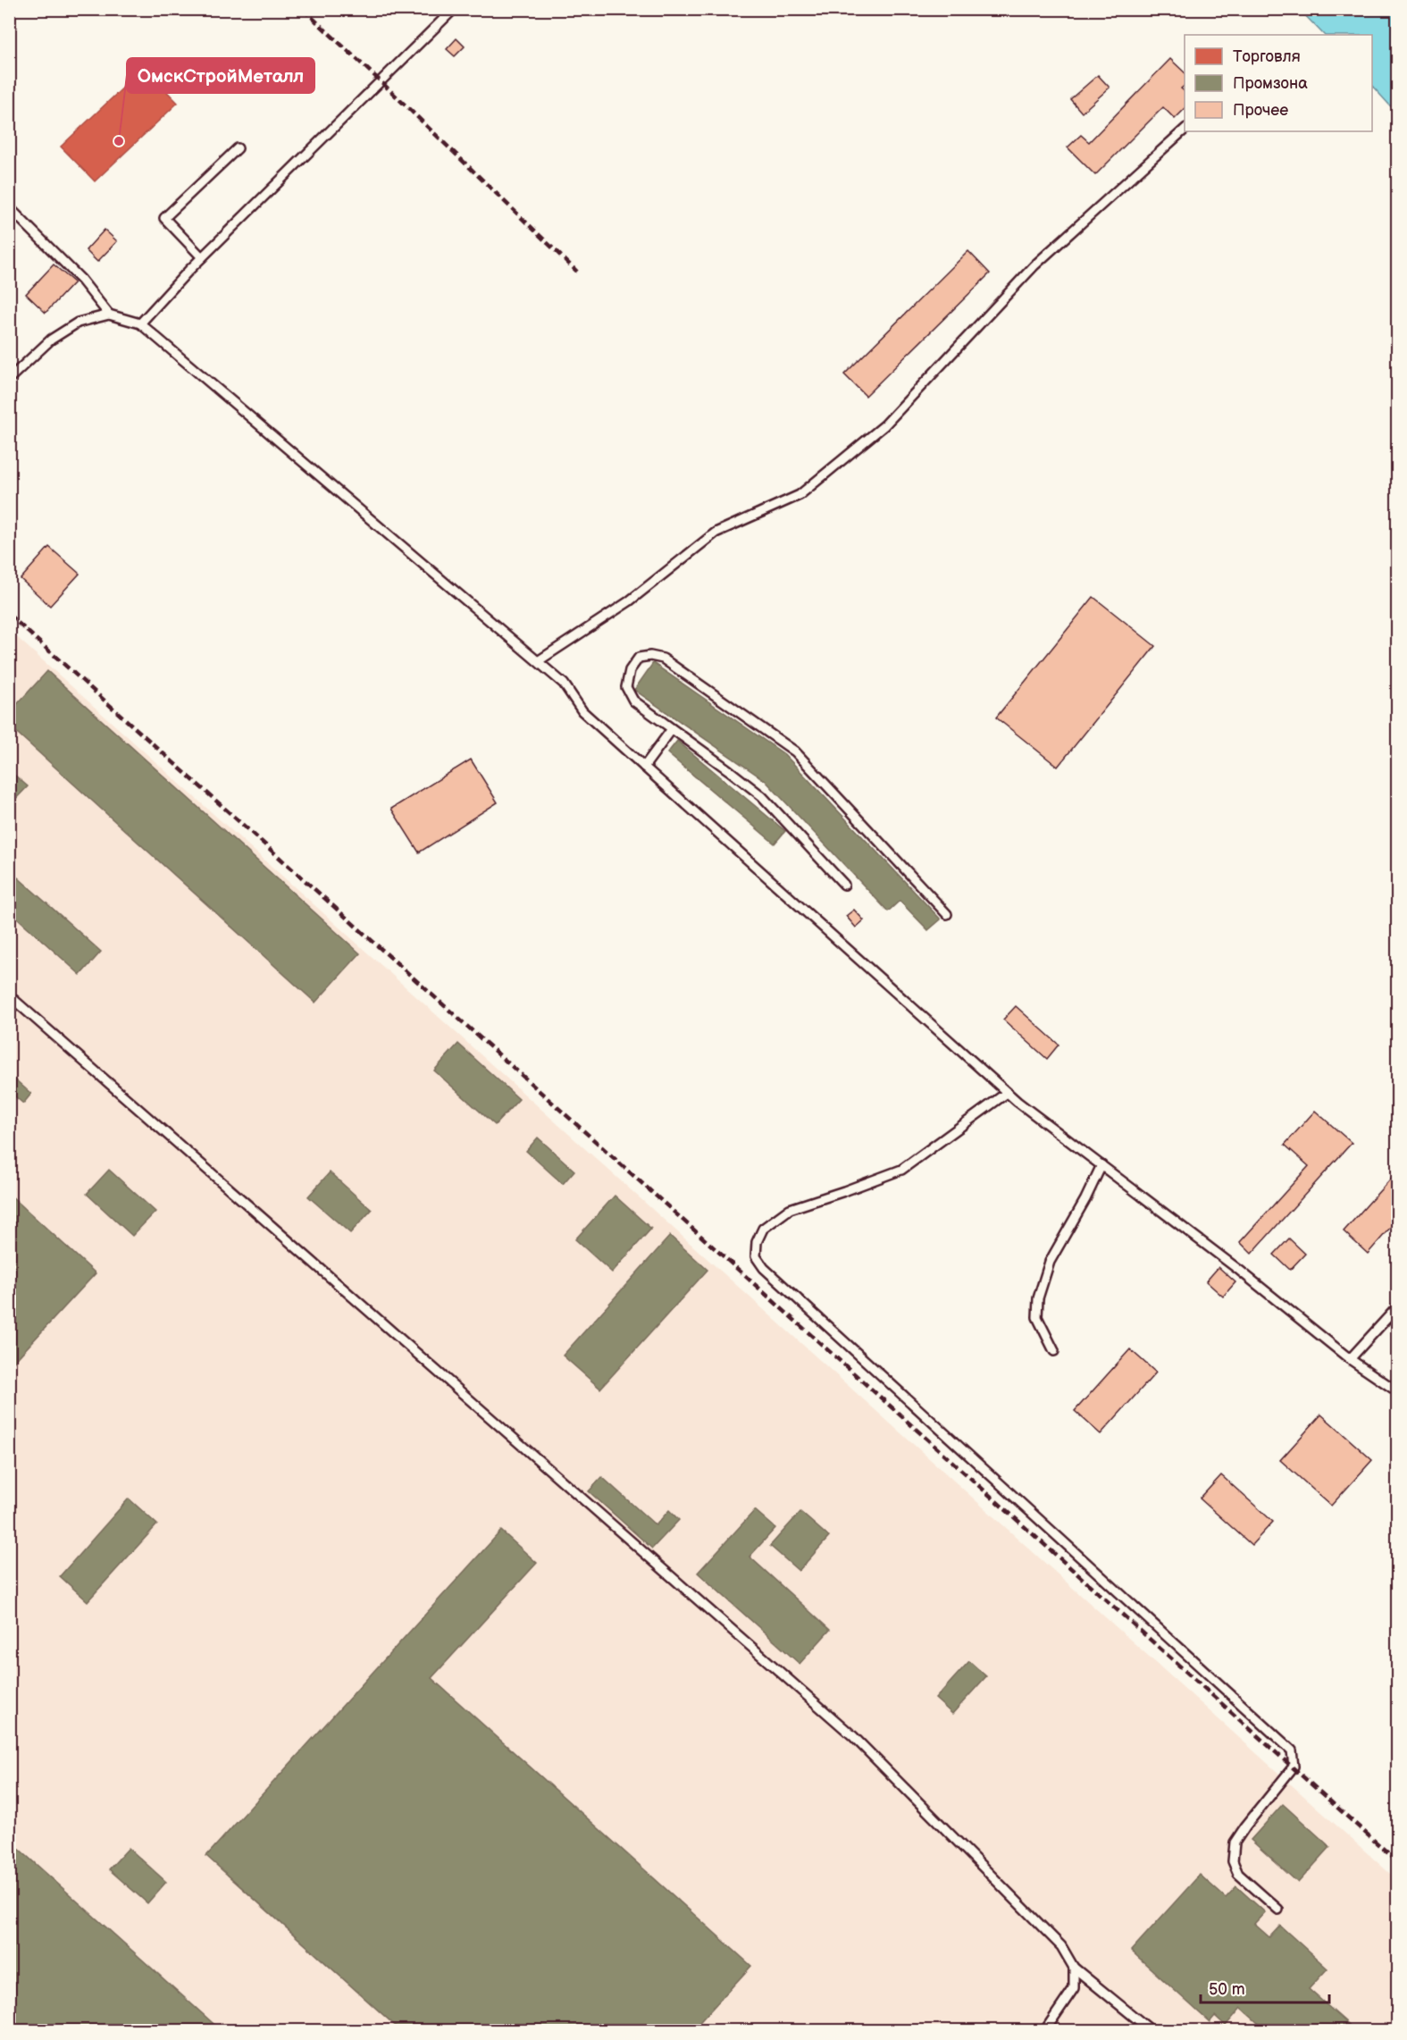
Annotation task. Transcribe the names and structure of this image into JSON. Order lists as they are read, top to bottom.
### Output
{
  "places": ["ОмскСтройМеталл"],
  "legend": ["Торговля", "Промзона", "Прочее"],
  "scale_bar": "50 m"
}
